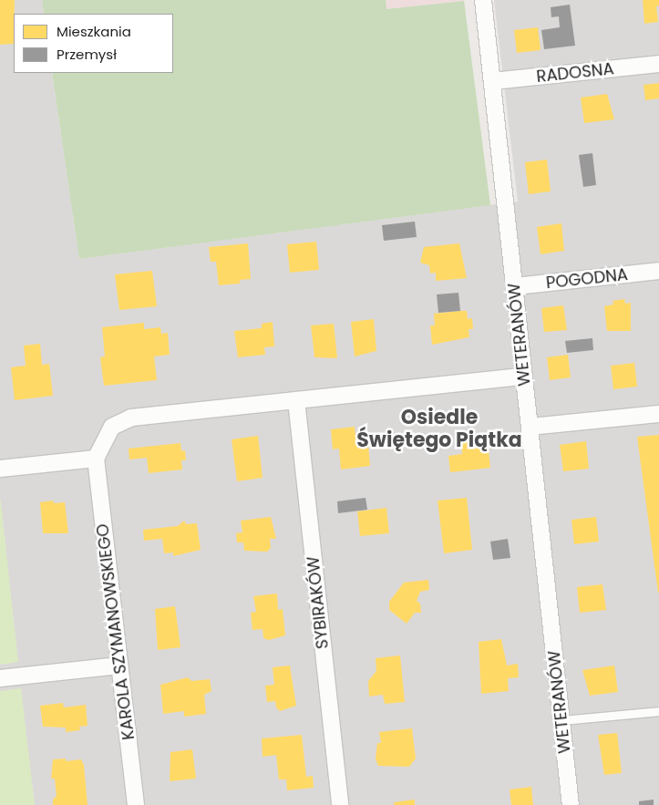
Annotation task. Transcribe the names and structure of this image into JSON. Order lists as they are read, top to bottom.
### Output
{
  "streets": {
    "street": [
      "RADOSNA",
      "POGODNA",
      "WETERANÓW",
      "SYBIRAKÓW",
      "KAROLA SZYMANOWSKIEGO"
    ]
  },
  "crossings": [
    ["RADOSNA", "WETERANÓW"],
    ["POGODNA", "WETERANÓW"]
  ],
  "districts": ["Osiedle Świętego Piątka"],
  "legend": ["Mieszkania", "Przemysł"]
}
